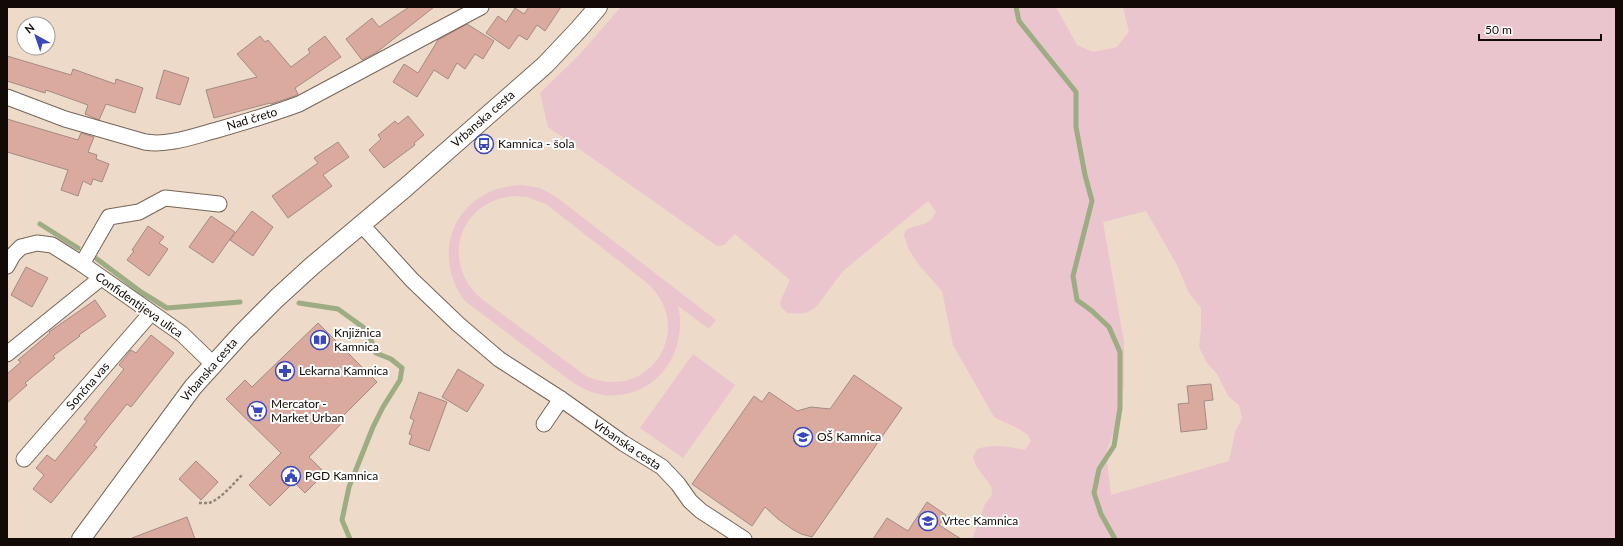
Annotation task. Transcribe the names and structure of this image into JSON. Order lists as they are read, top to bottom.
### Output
{
  "streets": {
    "street": [
      "Nad čreto",
      "Vrbanska cesta",
      "Confidentijeva ulica",
      "Sončna vas"
    ]
  },
  "crossings": [
    ["Vrbanska cesta", "Confidentijeva ulica"],
    ["Confidentijeva ulica", "Sončna vas"]
  ],
  "places": {
    "bus stop": ["Kamnica - šola"],
    "library": ["Knjižnica Kamnica"],
    "pharmacy": ["Lekarna Kamnica"],
    "supermarket": ["Mercator - Market Urban"],
    "school or university": ["OŠ Kamnica", "Vrtec Kamnica"],
    "public building": ["PGD Kamnica"]
  },
  "scale_bar": "50 m",
  "north": "top left"
}
